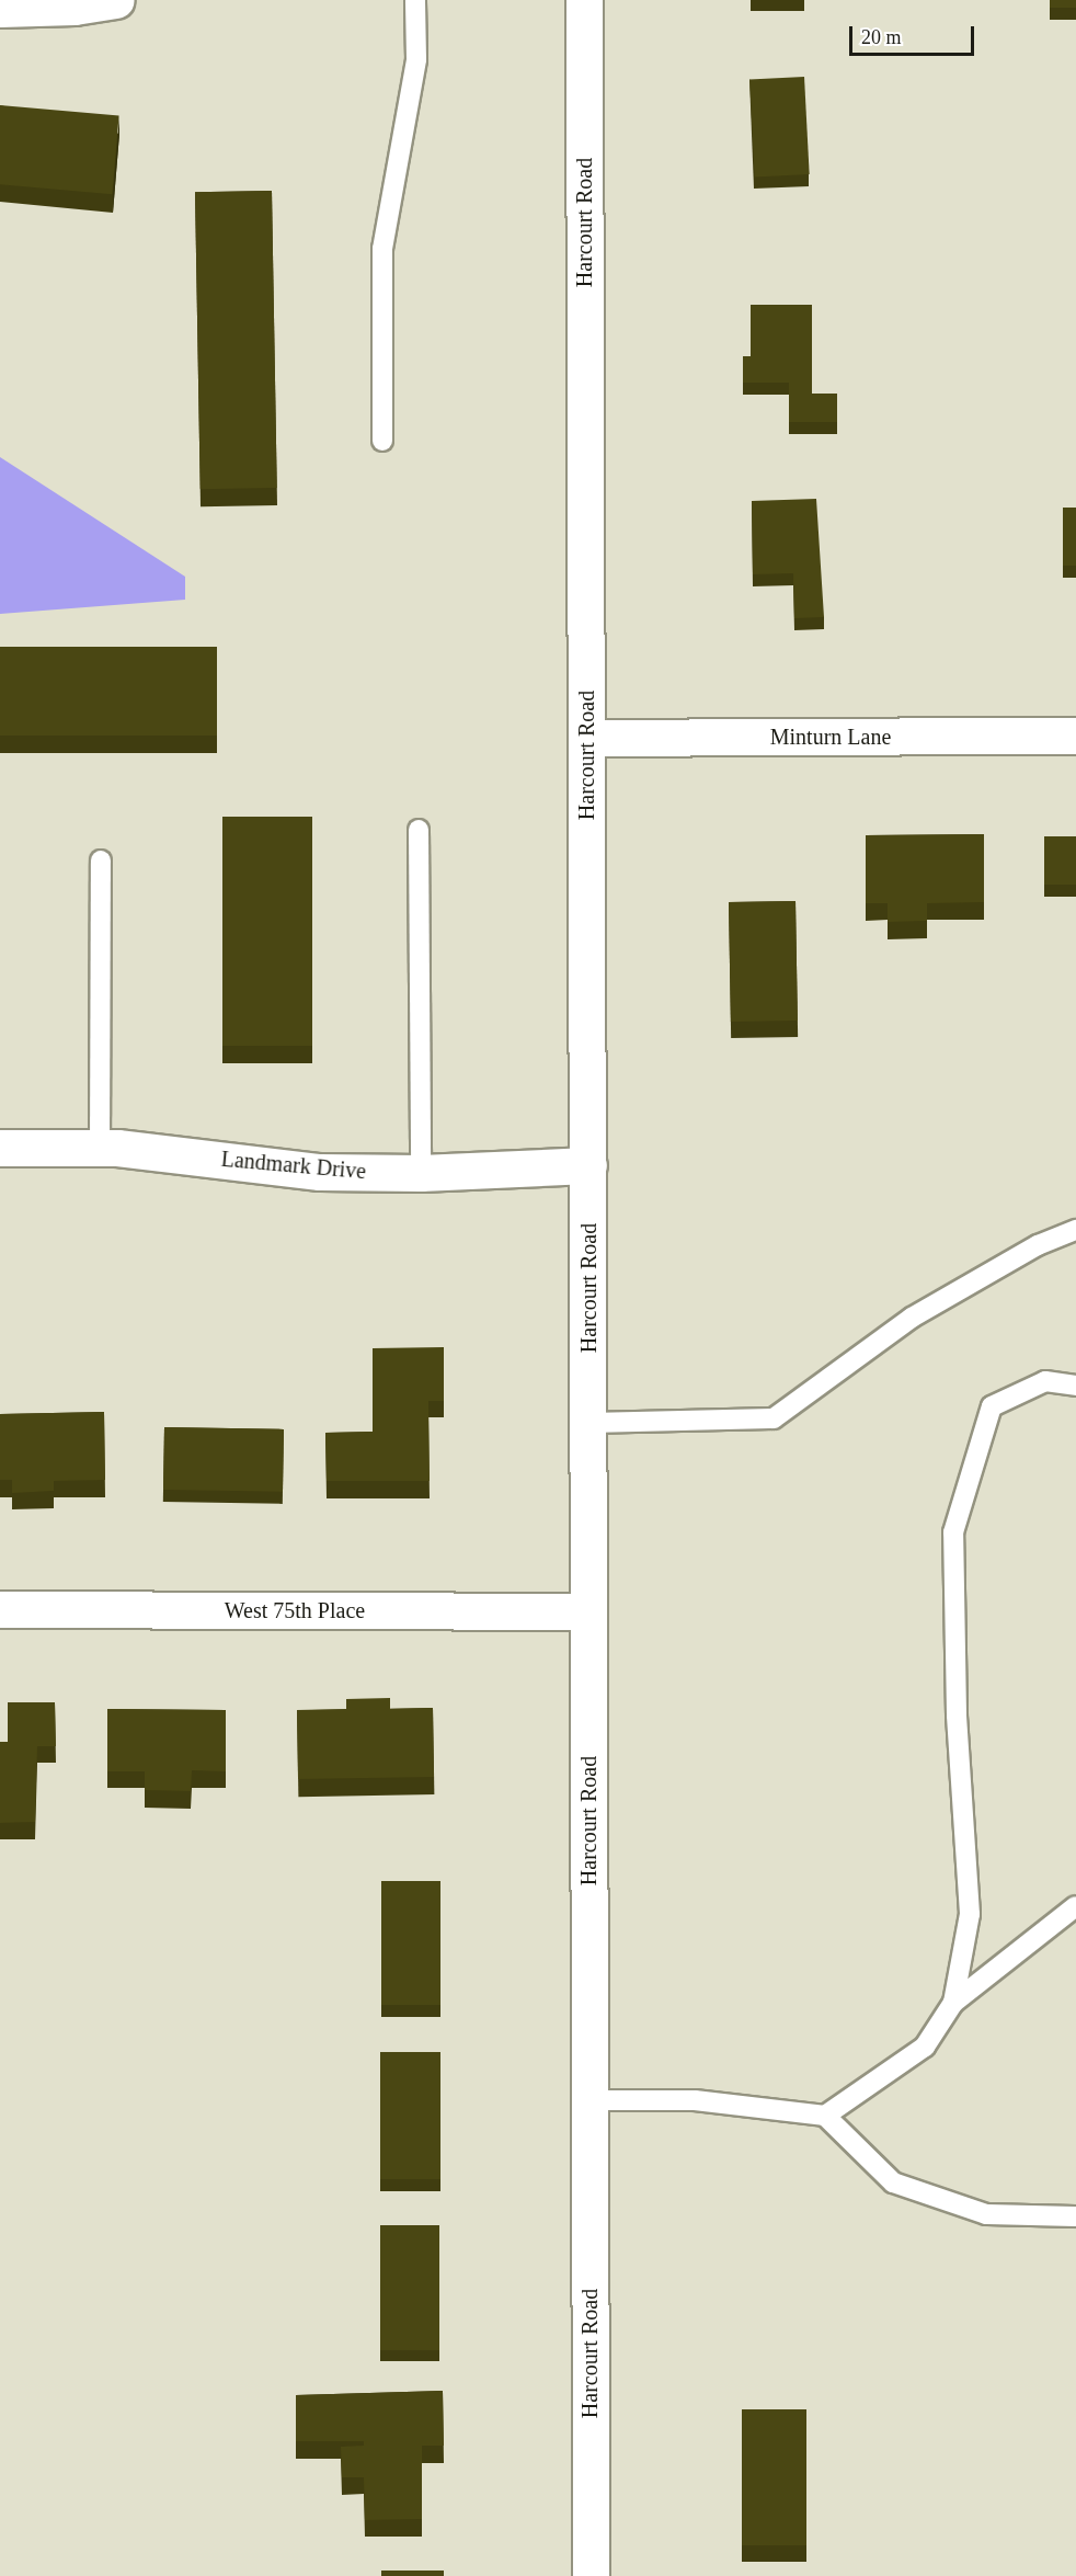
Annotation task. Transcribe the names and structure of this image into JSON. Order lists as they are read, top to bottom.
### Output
{
  "streets": {
    "street": [
      "Harcourt Road",
      "Minturn Lane",
      "Landmark Drive",
      "West 75th Place"
    ]
  },
  "crossings": [
    ["Harcourt Road", "Minturn Lane"],
    ["Harcourt Road", "Landmark Drive"],
    ["Harcourt Road", "West 75th Place"]
  ],
  "scale_bar": "20 m"
}
